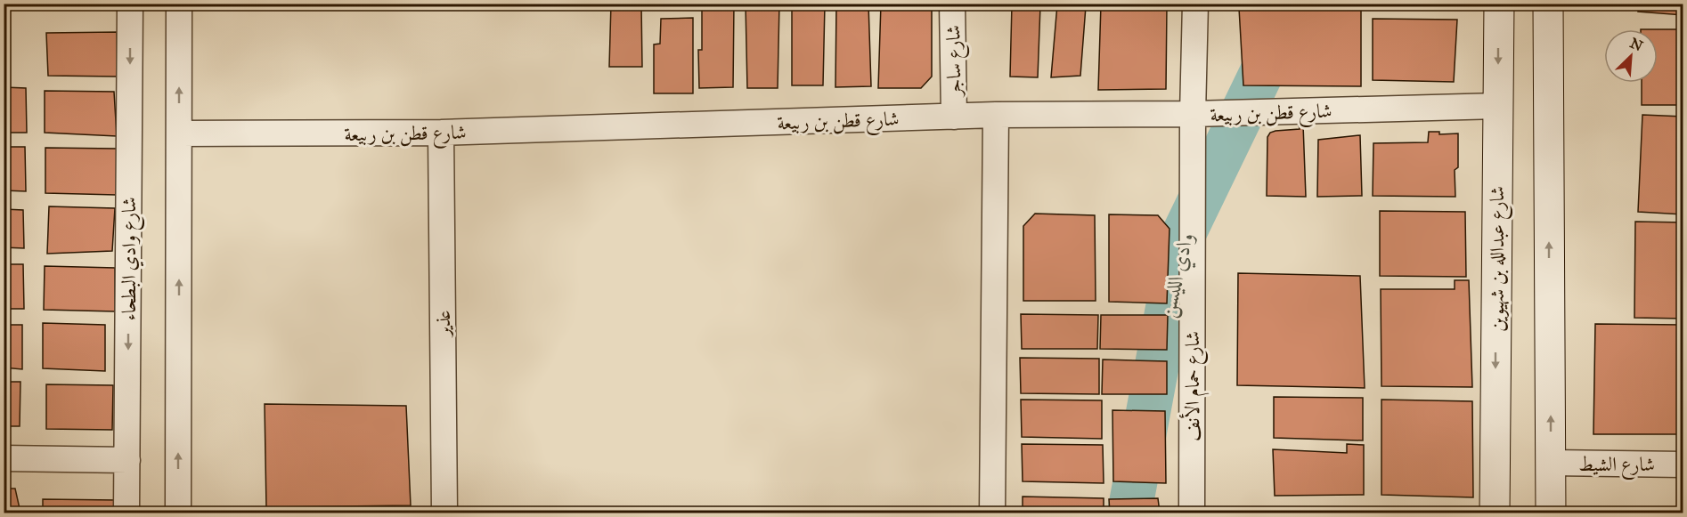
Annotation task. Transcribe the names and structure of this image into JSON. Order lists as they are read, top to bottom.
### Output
{
  "streets": {
    "street": [
      "شارع ساجر",
      "شارع قطن بن ربيعة",
      "شارع وادي البطحاء",
      "شارع عبدالله بن شهيوين",
      "عذير",
      "شارع حمام الأنف",
      "شارع الشيط"
    ]
  },
  "crossings": [
    ["شارع ساجر", "شارع قطن بن ربيعة"],
    ["شارع قطن بن ربيعة", "شارع عبدالله بن شهيوين"],
    ["شارع قطن بن ربيعة", "عذير"],
    ["شارع قطن بن ربيعة", "شارع حمام الأنف"]
  ],
  "water": ["وادي الليسن"],
  "north": "top right"
}
